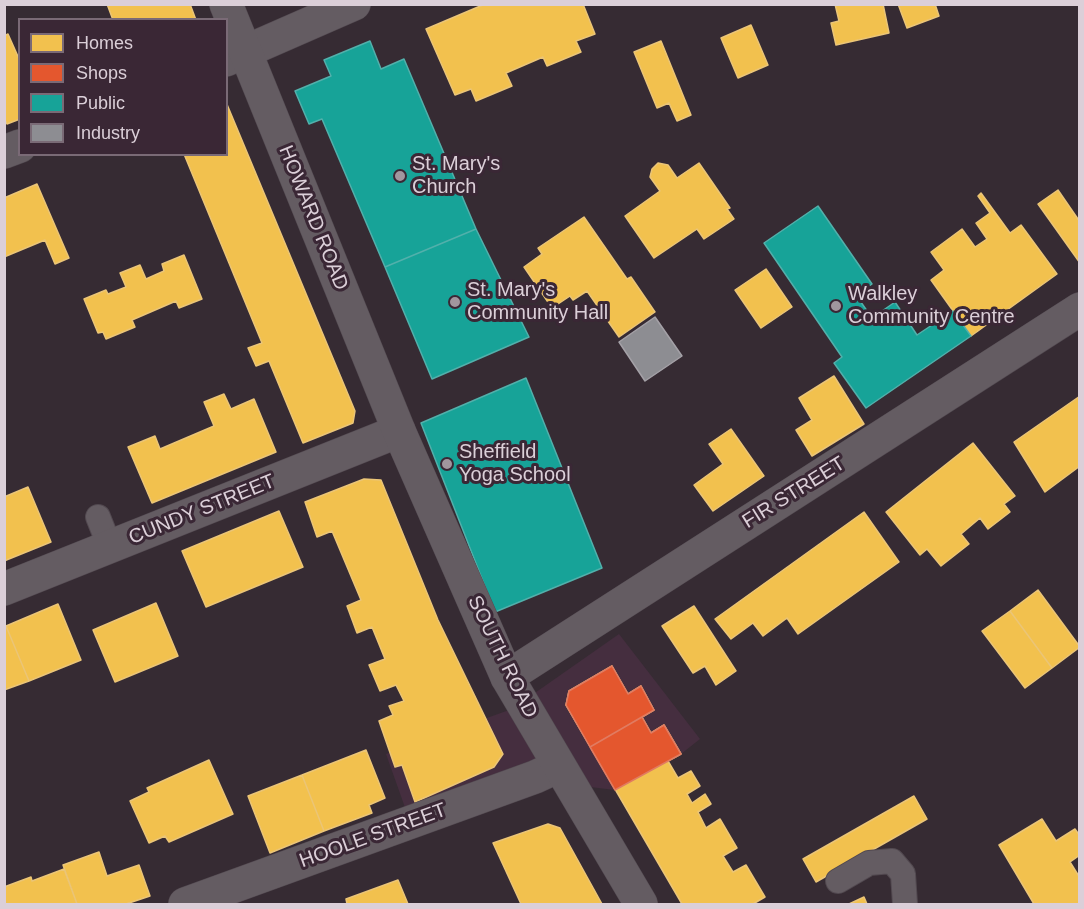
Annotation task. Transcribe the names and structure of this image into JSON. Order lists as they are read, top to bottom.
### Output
{
  "streets": {
    "street": [
      "HOWARD ROAD",
      "FIR STREET",
      "CUNDY STREET",
      "SOUTH ROAD",
      "HOOLE STREET"
    ]
  },
  "crossings": [
    ["HOWARD ROAD", "CUNDY STREET"],
    ["HOWARD ROAD", "SOUTH ROAD"],
    ["FIR STREET", "SOUTH ROAD"],
    ["CUNDY STREET", "SOUTH ROAD"],
    ["SOUTH ROAD", "HOOLE STREET"]
  ],
  "places": [
    "St. Mary's Church",
    "St. Mary's Community Hall",
    "Walkley Community Centre",
    "Sheffield Yoga School"
  ],
  "legend": [
    "Homes",
    "Shops",
    "Public",
    "Industry"
  ]
}
